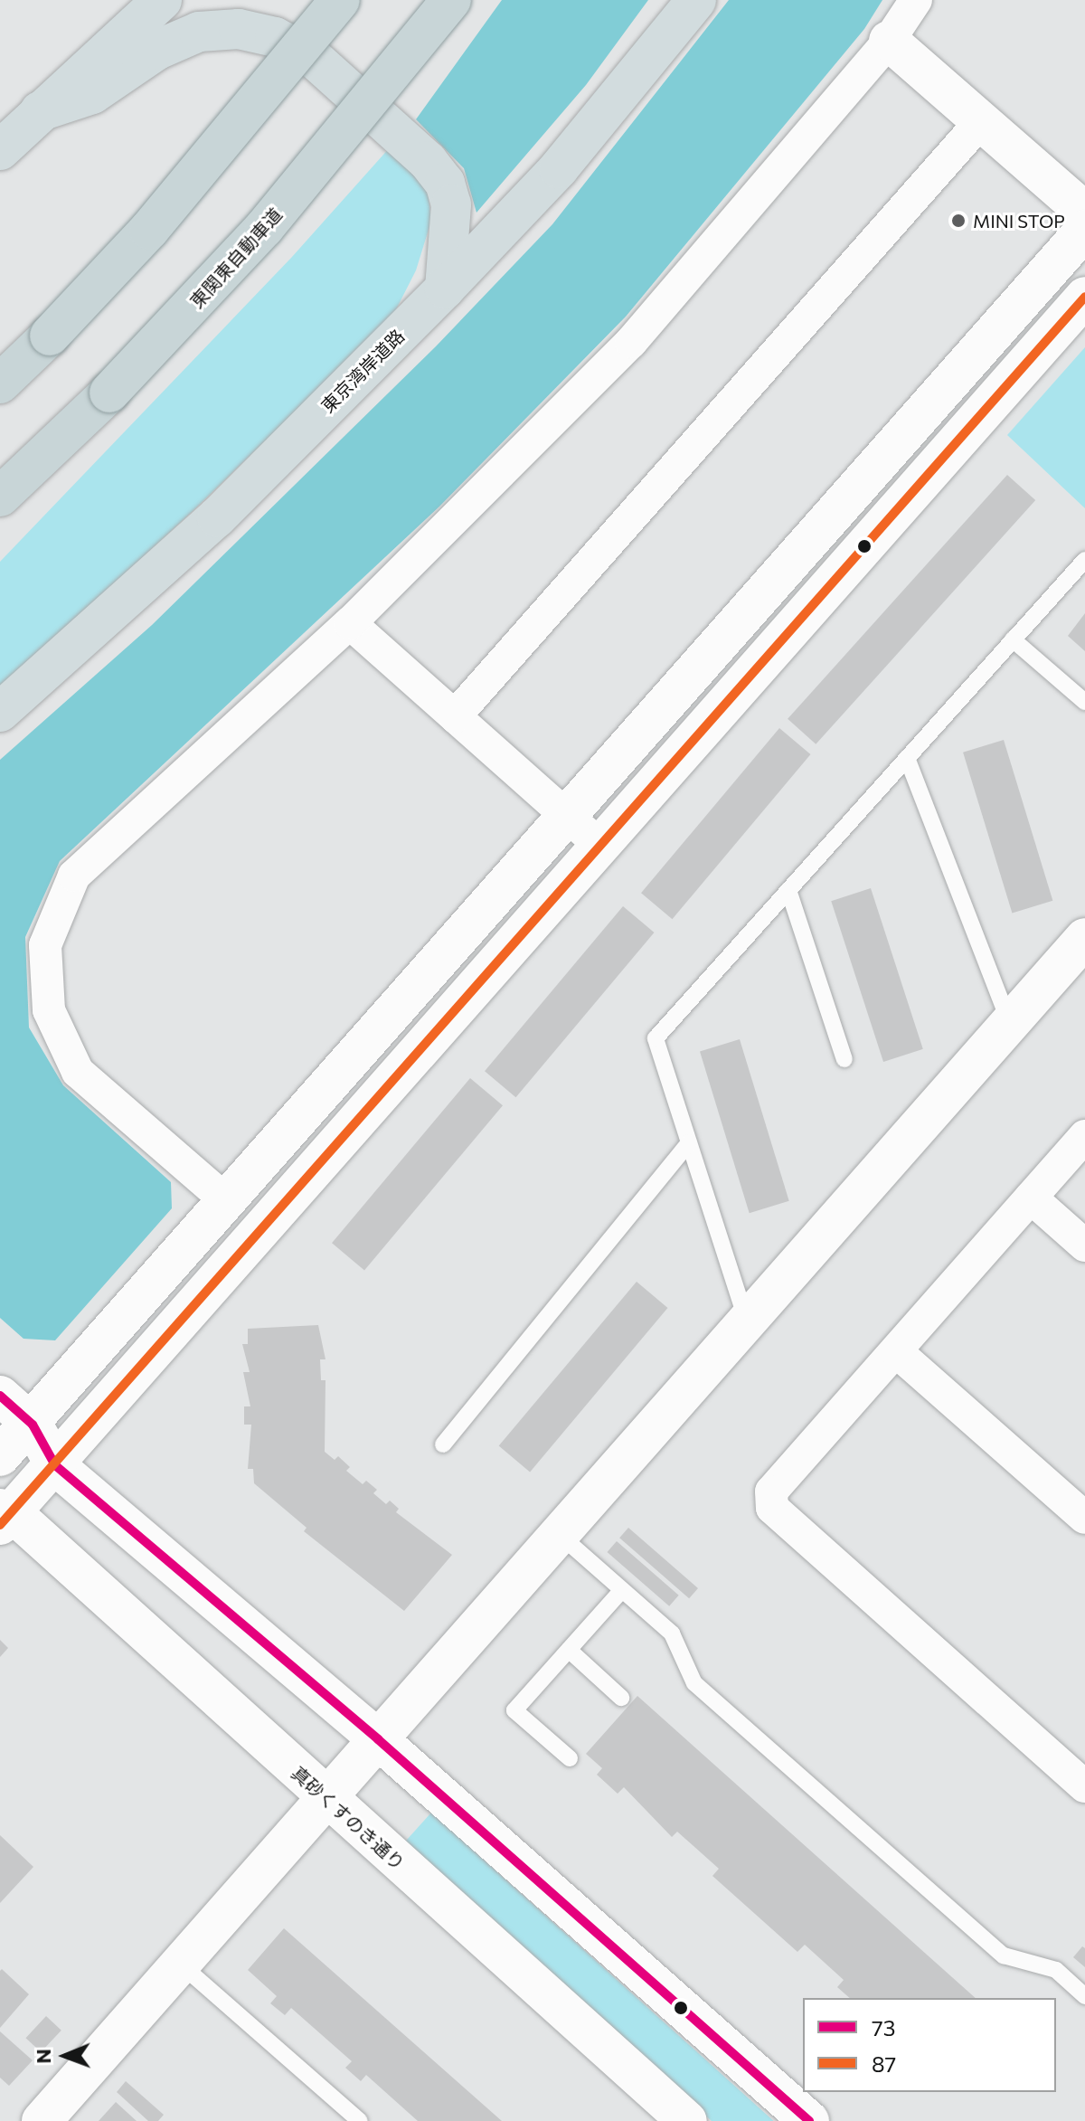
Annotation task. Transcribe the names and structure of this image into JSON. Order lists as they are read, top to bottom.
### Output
{
  "streets": {
    "highway": ["東関東自動車道", "東京湾岸道路"],
    "street": ["真砂くすのき通り"]
  },
  "places": ["MINI STOP"],
  "lines": ["transit line 87", "transit line 73"],
  "legend": ["73", "87"],
  "north": "left"
}
